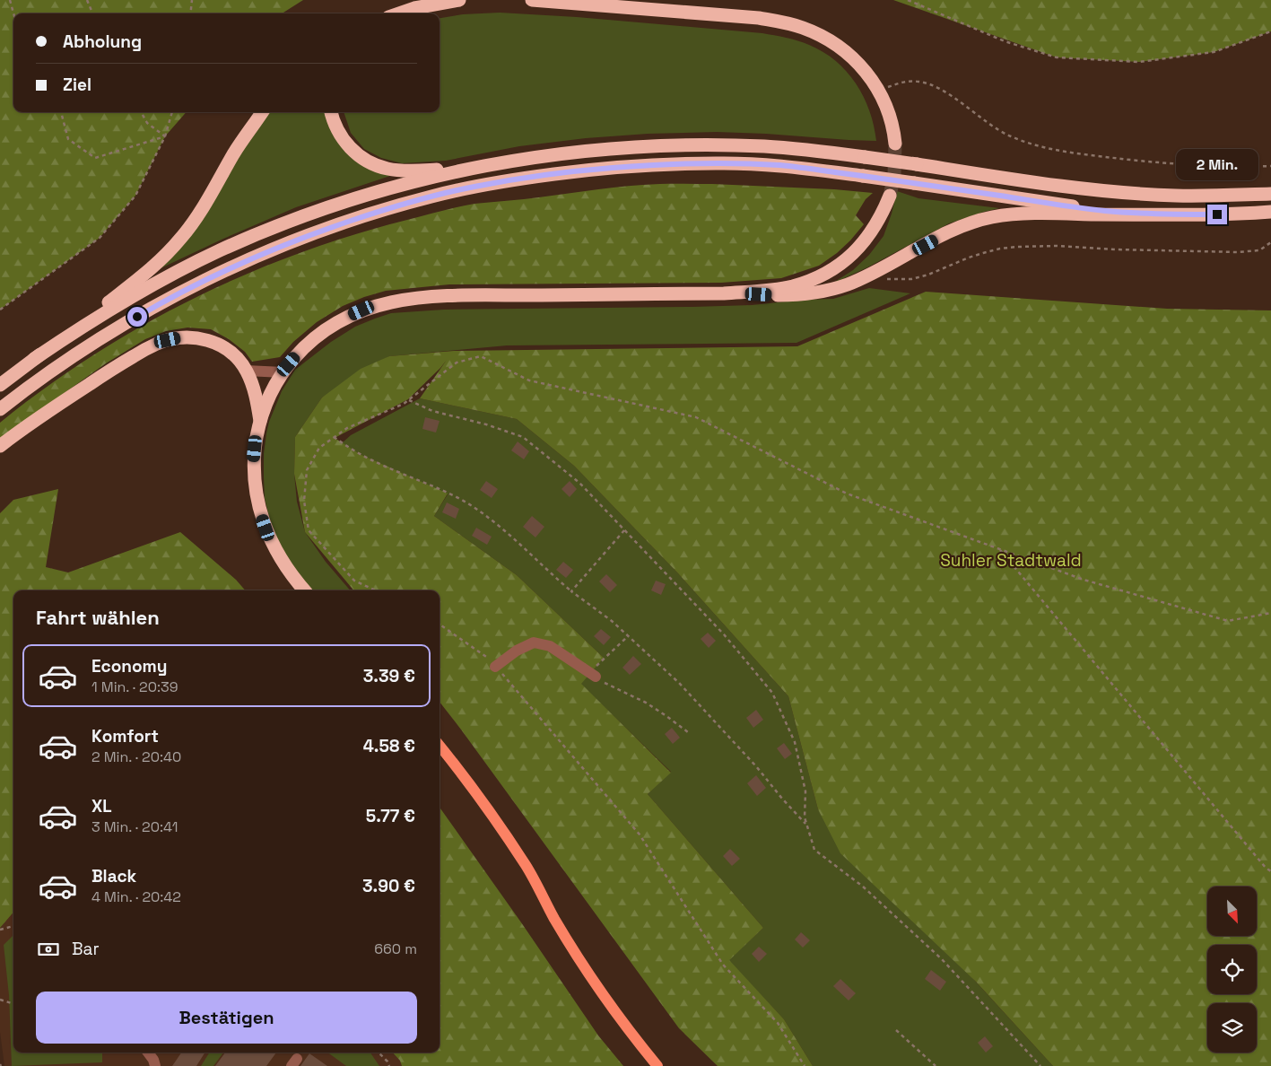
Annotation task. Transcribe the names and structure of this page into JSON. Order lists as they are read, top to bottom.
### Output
{
  "parks": ["Suhler Stadtwald"],
  "north": "bottom right",
  "page": {
    "banner": ["Abholung", "Ziel"],
    "bubble": "2 Min.",
    "heading": "Fahrt wählen",
    "list": [
      {
        "name": "Economy",
        "note": "1 Min. · 20:39",
        "value": "3.39 €"
      },
      {
        "name": "Komfort",
        "note": "2 Min. · 20:40",
        "value": "4.58 €"
      },
      {
        "name": "XL",
        "note": "3 Min. · 20:41",
        "value": "5.77 €"
      },
      {
        "name": "Black",
        "note": "4 Min. · 20:42",
        "value": "3.90 €"
      }
    ],
    "pay": ["Bar", "660 m"],
    "buttons": "Bestätigen"
  }
}
